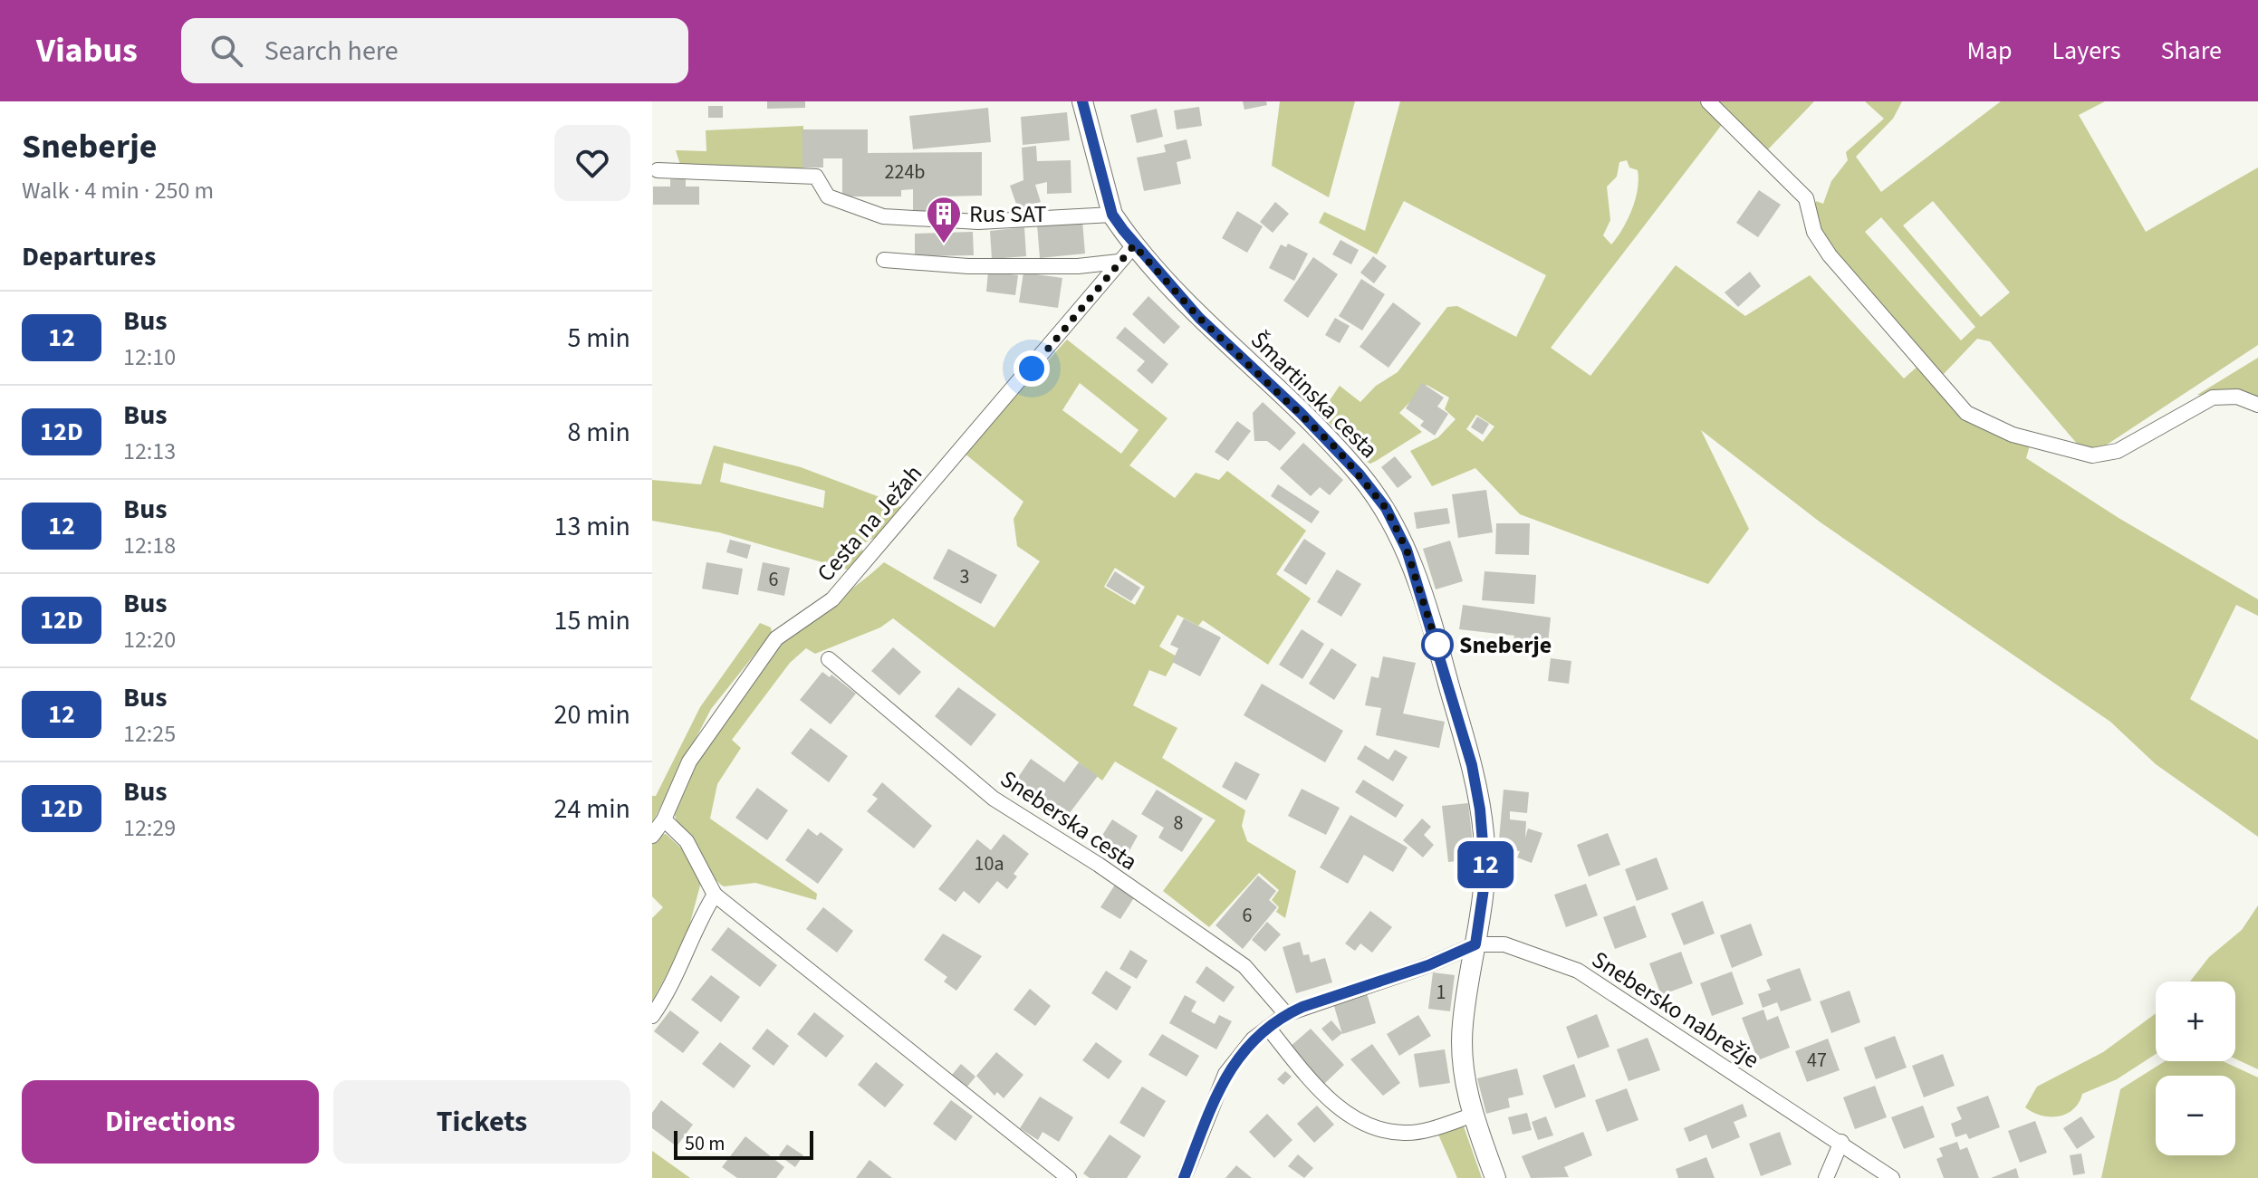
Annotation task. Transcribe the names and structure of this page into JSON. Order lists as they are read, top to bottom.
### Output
{
  "streets": {
    "main road": ["Šmartinska cesta"],
    "street": ["Cesta na Ježah", "Sneberska cesta", "Snebersko nabrežje"]
  },
  "crossings": [
    ["Šmartinska cesta", "Cesta na Ježah"],
    ["Šmartinska cesta", "Snebersko nabrežje"]
  ],
  "places": {
    "building": ["Rus SAT"],
    "other": ["Sneberje"]
  },
  "lines": ["bus line 12"],
  "house_numbers": [
    "224b",
    "3",
    "6",
    "8",
    "10a",
    "6",
    "1",
    "47"
  ],
  "scale_bar": "50 m",
  "page": {
    "header": "Viabus",
    "search": "Search here",
    "nav": ["Map", "Layers", "Share"],
    "heading": [
      ["Sneberje", "Walk · 4 min · 250 m"],
      "Departures"
    ],
    "on_map": "12",
    "list": [
      {
        "mark": "12",
        "name": "Bus",
        "note": "12:10",
        "value": "5 min"
      },
      {
        "mark": "12D",
        "name": "Bus",
        "note": "12:13",
        "value": "8 min"
      },
      {
        "mark": "12",
        "name": "Bus",
        "note": "12:18",
        "value": "13 min"
      },
      {
        "mark": "12D",
        "name": "Bus",
        "note": "12:20",
        "value": "15 min"
      },
      {
        "mark": "12",
        "name": "Bus",
        "note": "12:25",
        "value": "20 min"
      },
      {
        "mark": "12D",
        "name": "Bus",
        "note": "12:29",
        "value": "24 min"
      }
    ],
    "map_buttons": ["+", "−"],
    "buttons": ["Directions", "Tickets"],
    "scale": "50 m"
  }
}
